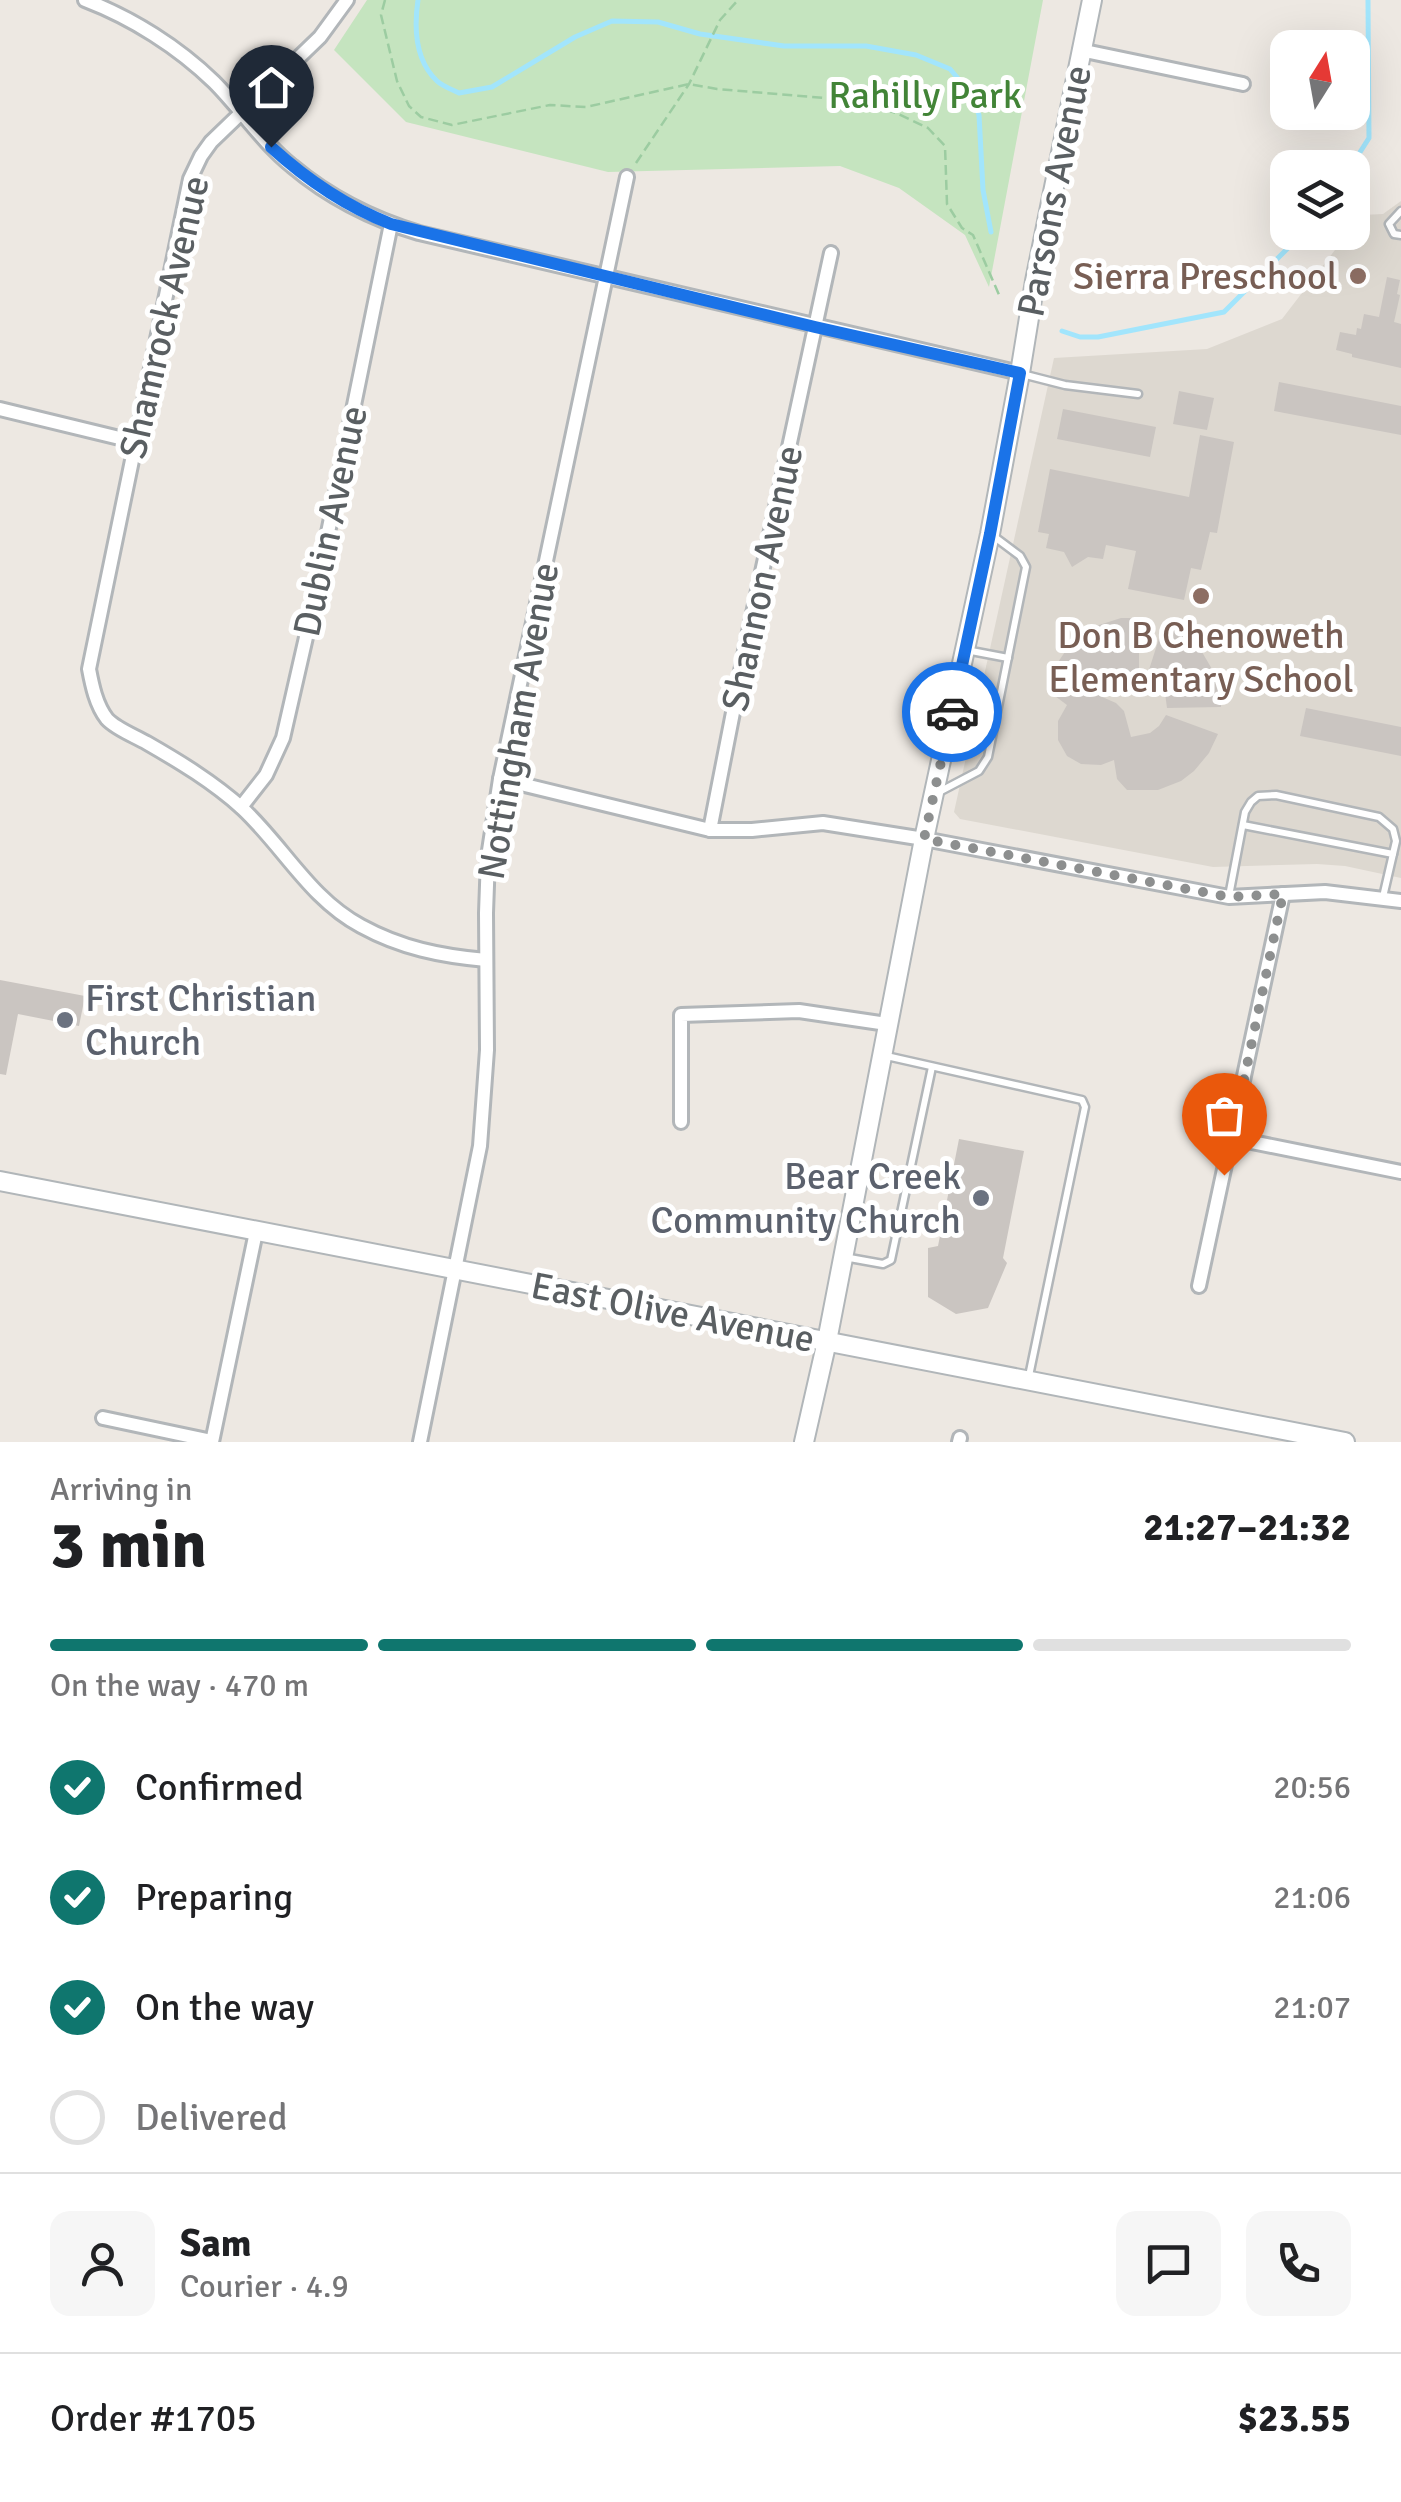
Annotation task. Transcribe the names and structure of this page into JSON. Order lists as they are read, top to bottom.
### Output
{
  "streets": {
    "street": [
      "Parsons Avenue",
      "Shamrock Avenue",
      "Dublin Avenue",
      "Shannon Avenue",
      "Nottingham Avenue",
      "East Olive Avenue"
    ]
  },
  "crossings": [
    ["Parsons Avenue", "East Olive Avenue"],
    ["Shamrock Avenue", "Dublin Avenue"],
    ["Nottingham Avenue", "East Olive Avenue"]
  ],
  "parks": ["Rahilly Park"],
  "places": [
    "Sierra Preschool",
    "Don B Chenoweth Elementary School",
    "First Christian Church",
    "Bear Creek Community Church"
  ],
  "north": "top",
  "page": {
    "heading": ["3 min", "Arriving in", "21:27–21:32"],
    "panel": [
      "Sam",
      "Courier · 4.9",
      "Order #1705",
      "$23.55"
    ],
    "bar": "On the way · 470 m",
    "list": [
      ["Confirmed", "20:56"],
      ["Preparing", "21:06"],
      ["On the way", "21:07"],
      "Delivered"
    ]
  }
}
